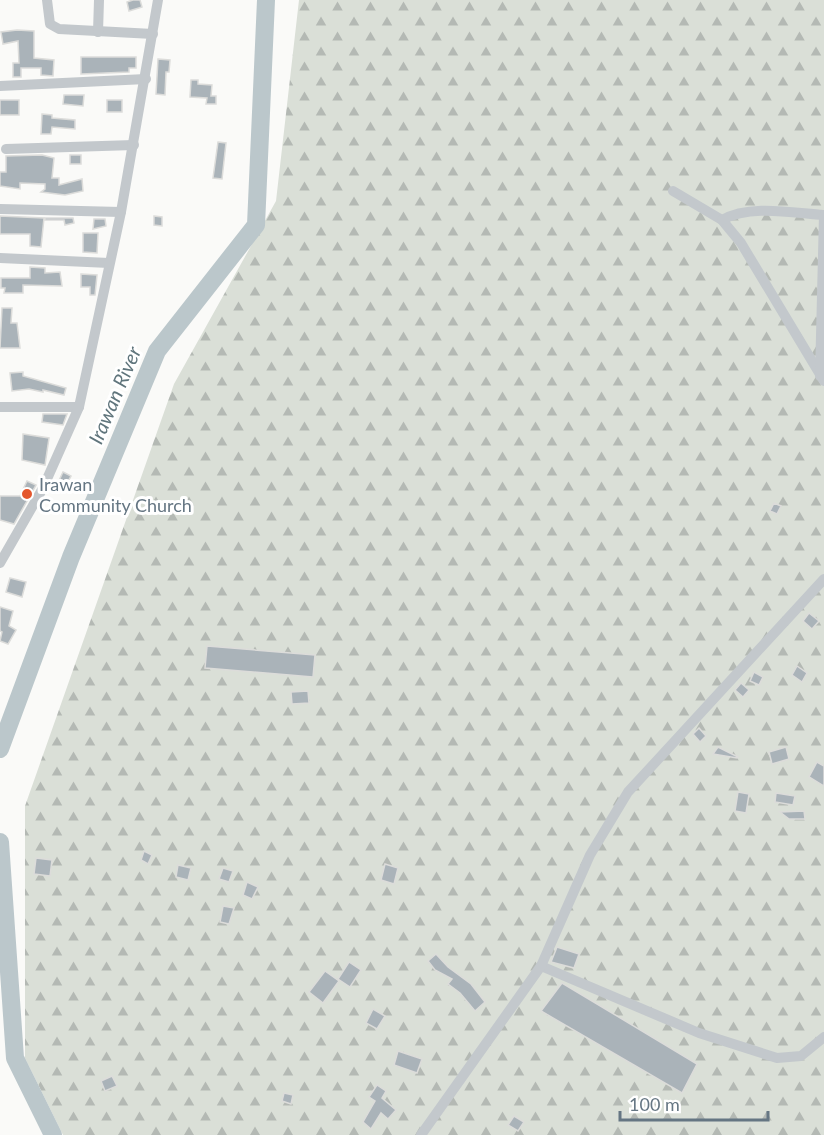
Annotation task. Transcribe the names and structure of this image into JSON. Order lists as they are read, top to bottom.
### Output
{
  "water": ["Irawan River"],
  "places": ["Irawan Community Church"],
  "scale_bar": "100 m"
}
